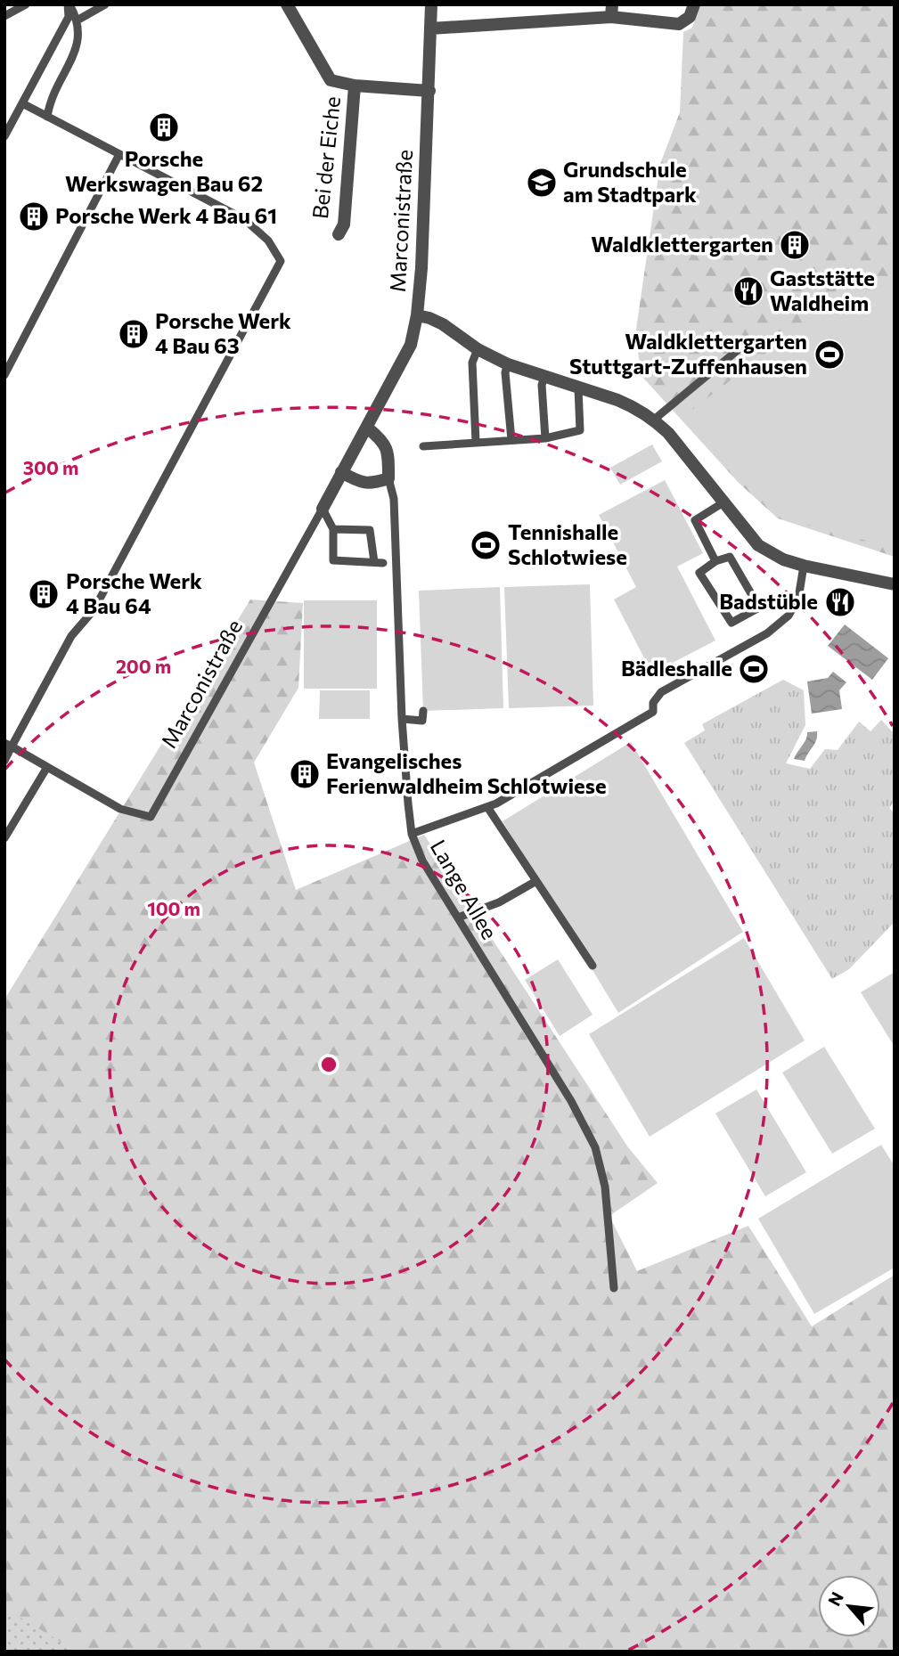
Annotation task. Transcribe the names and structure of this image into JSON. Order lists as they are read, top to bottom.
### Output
{
  "streets": {
    "street": ["Bei der Eiche", "Marconistraße"],
    "lane": ["Lange Allee"]
  },
  "crossings": [
    ["Bei der Eiche", "Marconistraße"]
  ],
  "places": {
    "building": [
      "Porsche Werkswagen Bau 62",
      "Porsche Werk 4 Bau 61",
      "Waldklettergarten",
      "Porsche Werk 4 Bau 63",
      "Porsche Werk 4 Bau 64",
      "Evangelisches Ferienwaldheim Schlotwiese"
    ],
    "school or university": ["Grundschule am Stadtpark"],
    "restaurant": ["Gaststätte Waldheim", "Badstüble"],
    "sports": ["Waldklettergarten Stuttgart-Zuffenhausen", "Tennishalle Schlotwiese", "Bädleshalle"]
  },
  "north": "top left",
  "rings": ["300 m", "200 m", "100 m"]
}
